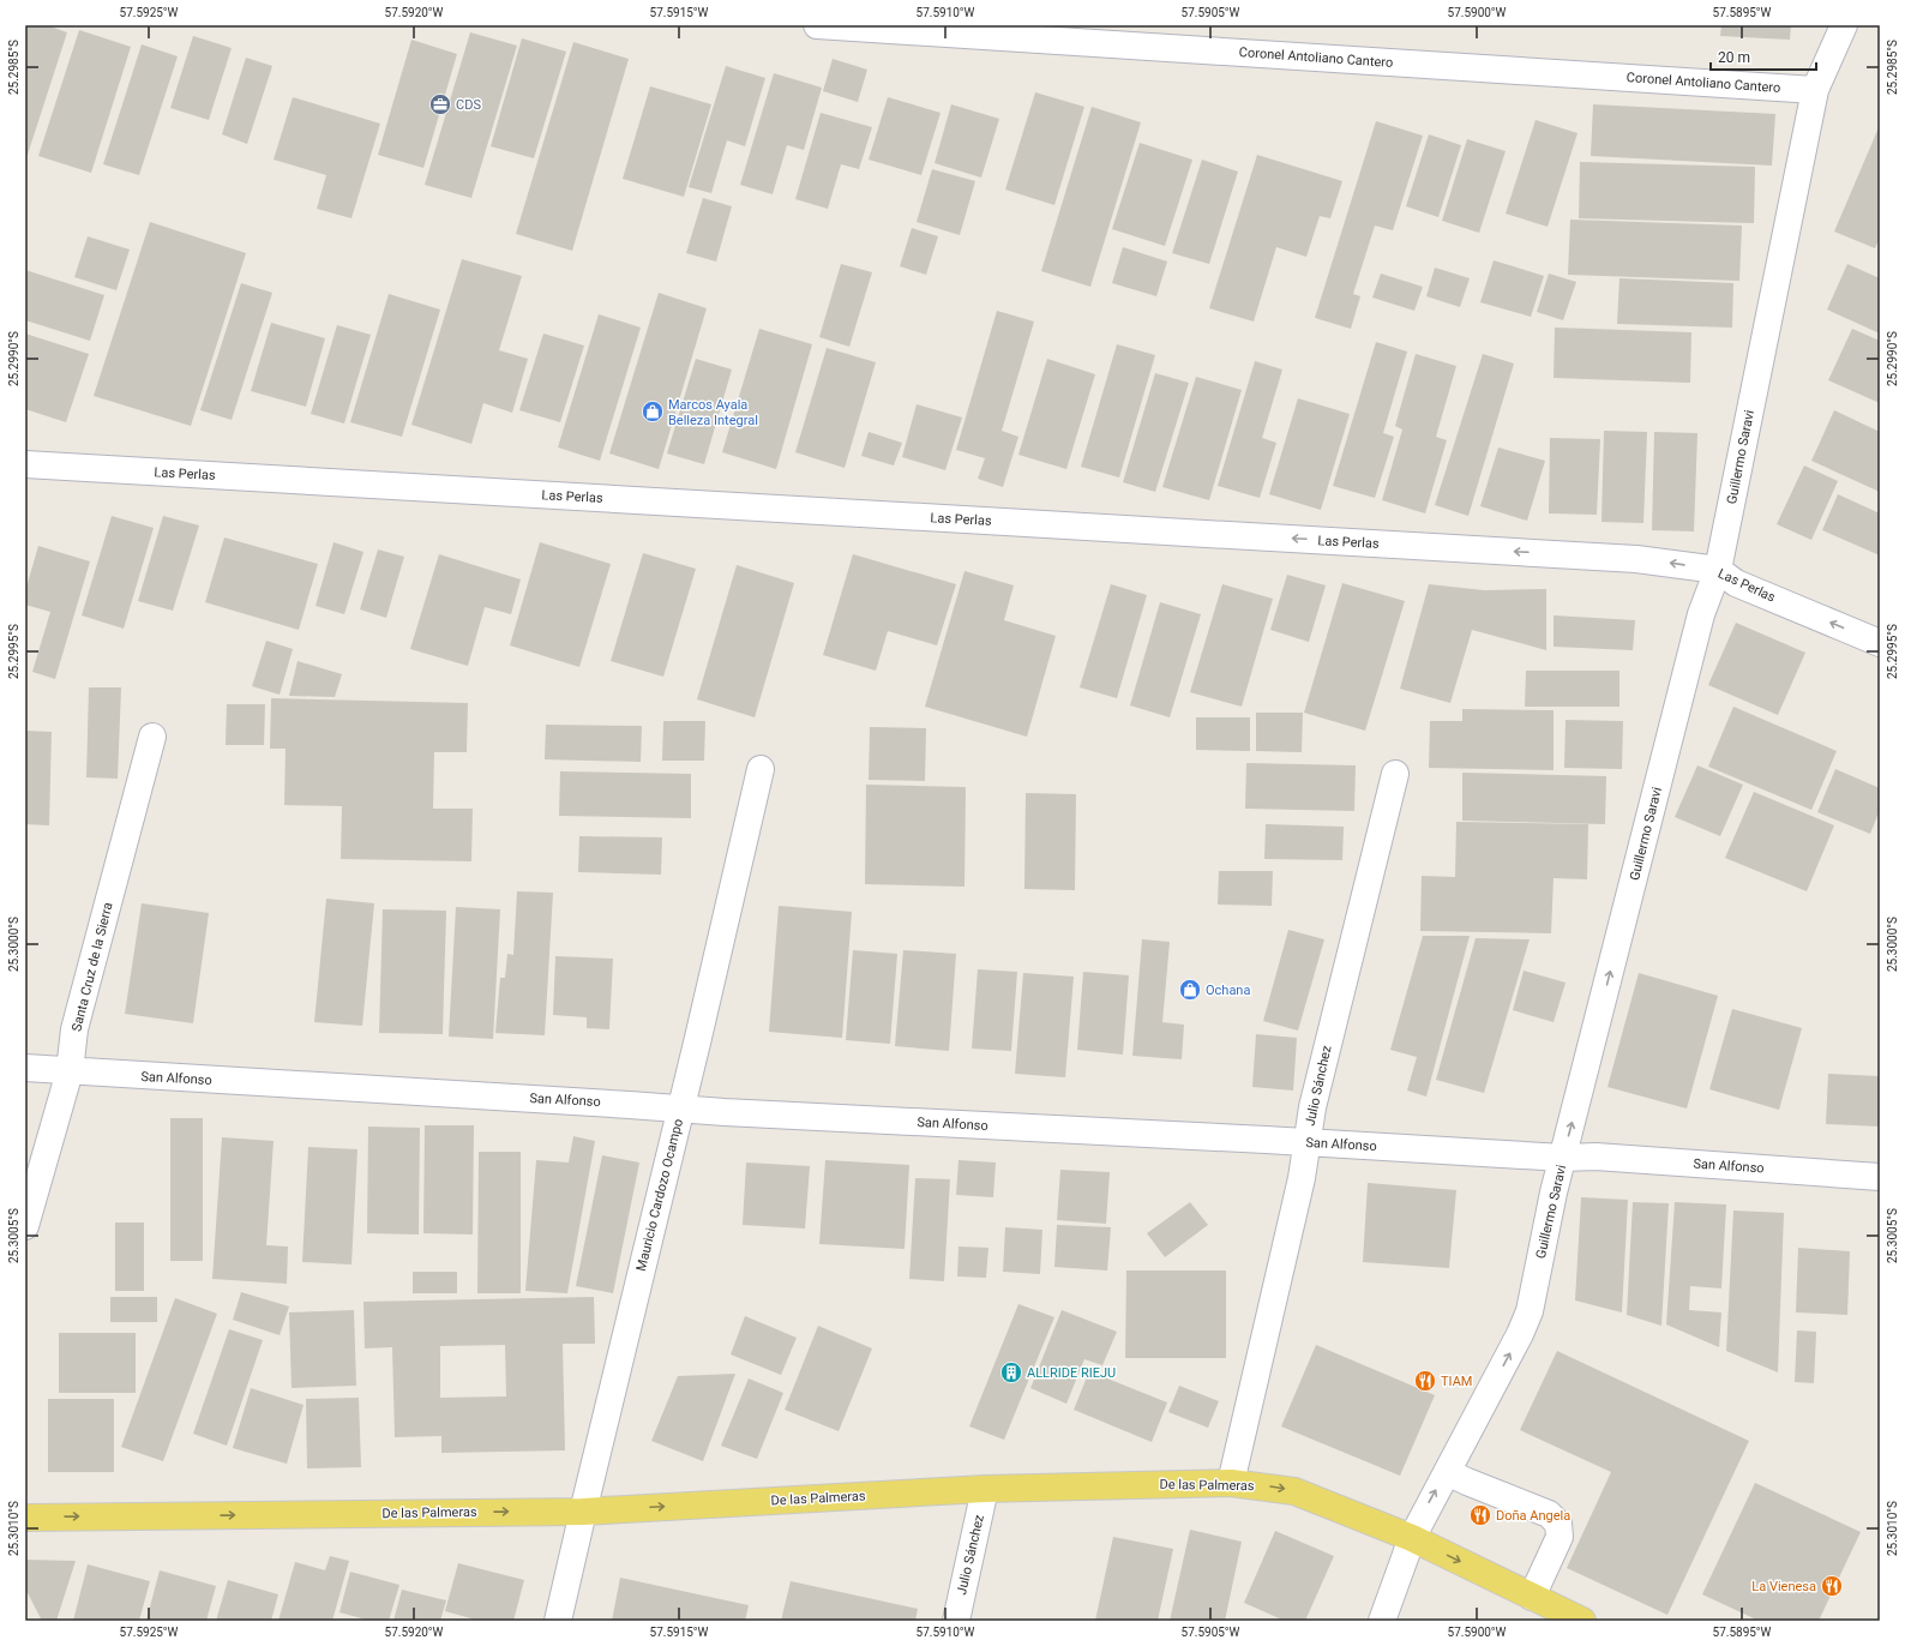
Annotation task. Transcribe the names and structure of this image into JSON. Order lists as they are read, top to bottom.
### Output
{
  "streets": {
    "main road": ["De las Palmeras"],
    "street": [
      "Coronel Antoliano Cantero",
      "Guillermo Saravi",
      "Las Perlas",
      "Santa Cruz de la Sierra",
      "San Alfonso",
      "Julio Sánchez",
      "Mauricio Cardozo Ocampo"
    ]
  },
  "crossings": [
    ["Coronel Antoliano Cantero", "Guillermo Saravi"],
    ["Guillermo Saravi", "Las Perlas"],
    ["Guillermo Saravi", "San Alfonso"],
    ["Guillermo Saravi", "De las Palmeras"],
    ["Santa Cruz de la Sierra", "San Alfonso"],
    ["San Alfonso", "Julio Sánchez"],
    ["San Alfonso", "Mauricio Cardozo Ocampo"],
    ["Julio Sánchez", "De las Palmeras"],
    ["Mauricio Cardozo Ocampo", "De las Palmeras"]
  ],
  "one_way": ["Guillermo Saravi", "Las Perlas", "De las Palmeras"],
  "places": {
    "office": ["CDS"],
    "shop": ["Marcos Ayala Belleza Integral", "Ochana"],
    "building": ["ALLRIDE RIEJU"],
    "restaurant": ["TIAM", "Doña Angela", "La Vienesa"]
  },
  "scale_bar": "20 m",
  "coordinates": [
    "57.5925°W",
    "57.5920°W",
    "57.5915°W",
    "57.5910°W",
    "57.5905°W",
    "57.5900°W",
    "57.5895°W",
    "25.2985°S",
    "25.2990°S",
    "25.2995°S",
    "25.3000°S",
    "25.3005°S",
    "25.3010°S"
  ]
}
